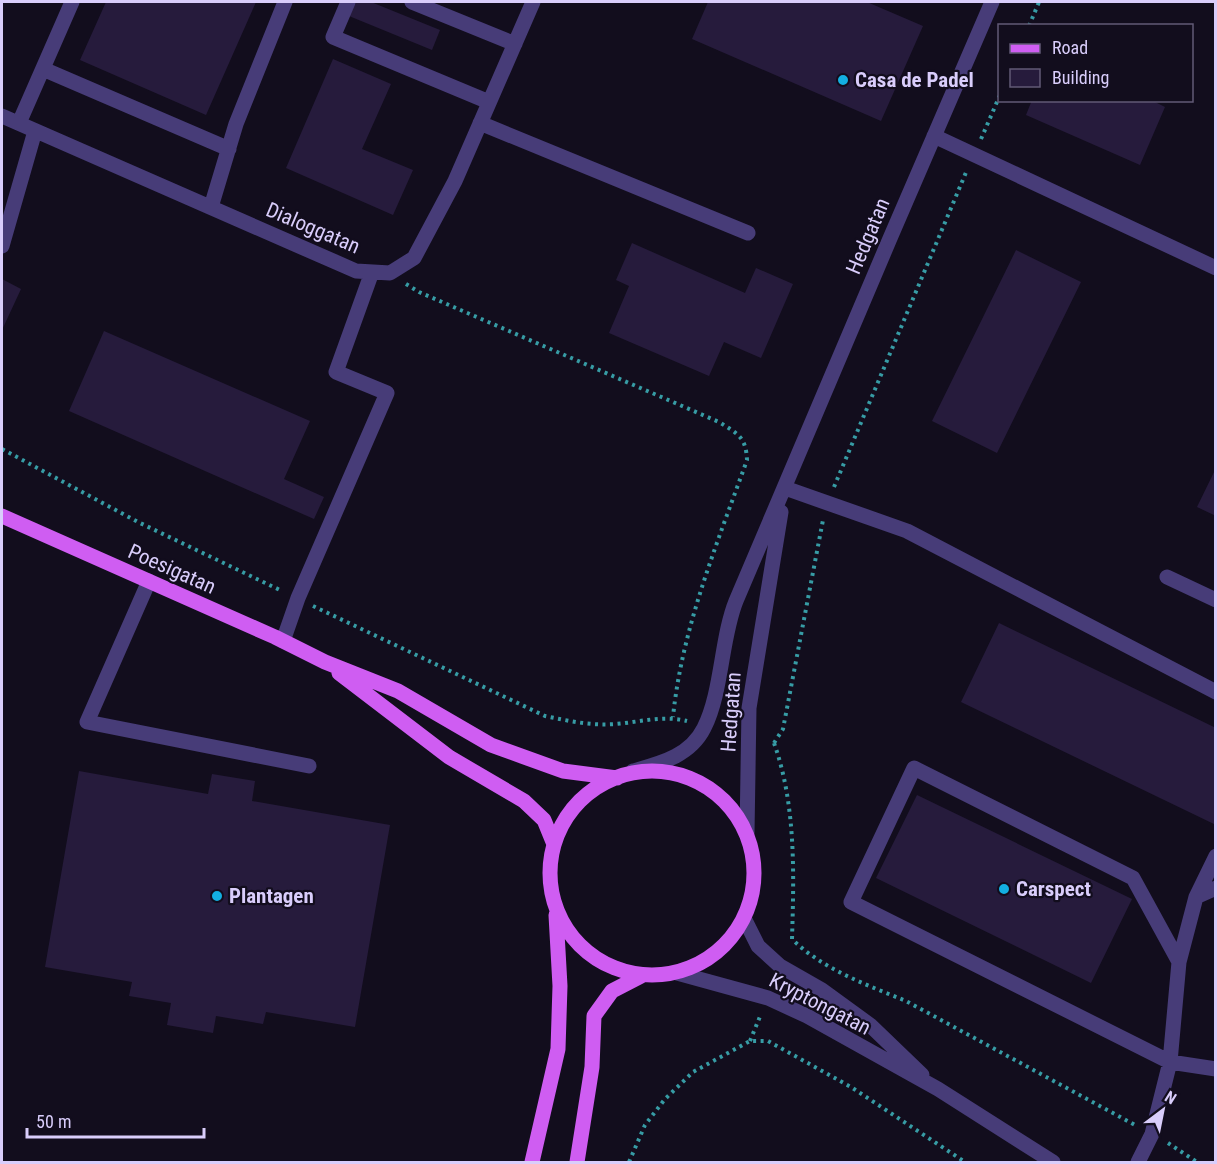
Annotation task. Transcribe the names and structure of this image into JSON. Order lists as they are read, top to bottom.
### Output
{
  "streets": {
    "main road": ["Poesigatan"],
    "street": ["Dialoggatan", "Hedgatan", "Kryptongatan"]
  },
  "crossings": [
    ["Hedgatan", "Poesigatan"],
    ["Hedgatan", "Kryptongatan"],
    ["Poesigatan", "Kryptongatan"]
  ],
  "places": ["Casa de Padel", "Carspect", "Plantagen"],
  "legend": ["Road", "Building"],
  "scale_bar": "50 m",
  "north": "top right"
}
